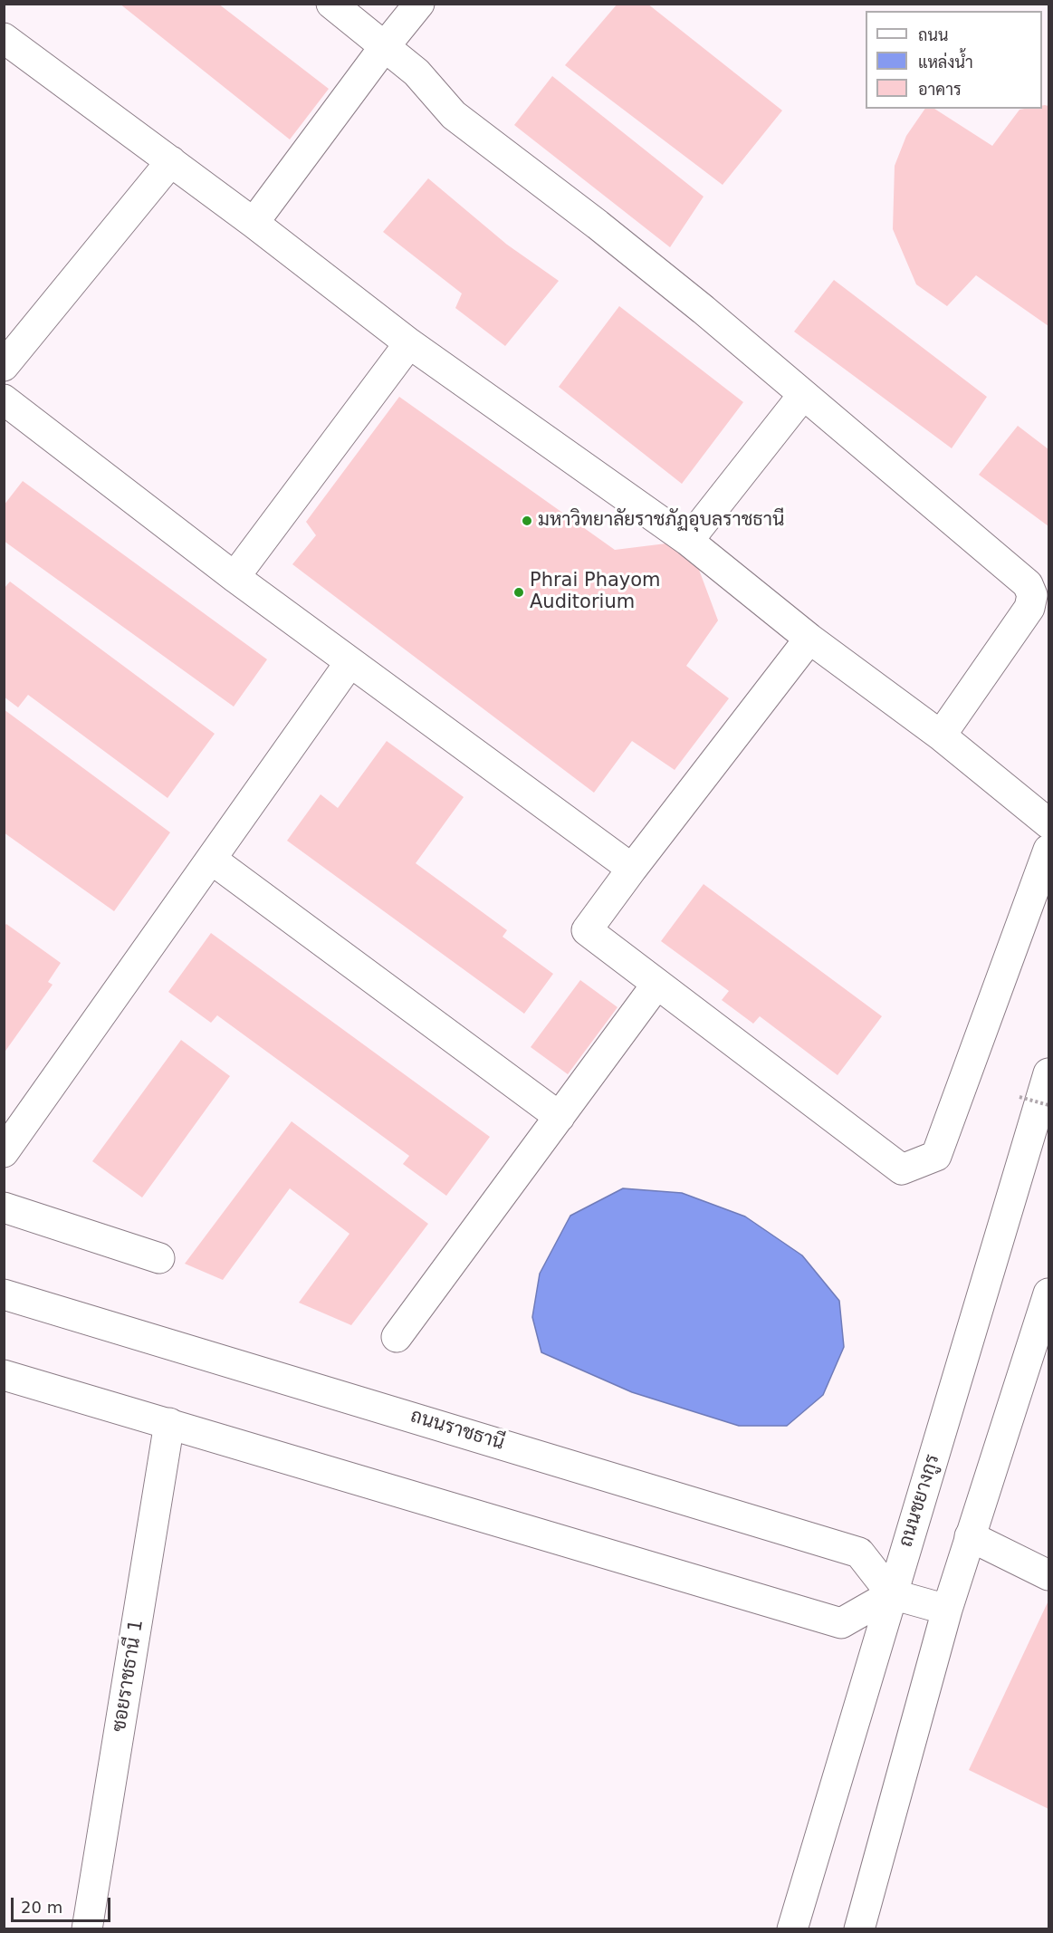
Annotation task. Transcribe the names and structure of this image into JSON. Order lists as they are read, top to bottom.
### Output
{
  "streets": {
    "main road": ["ถนนราชธานี", "ถนนชยางกูร", "ซอยราชธานี 1"]
  },
  "crossings": [
    ["ถนนราชธานี", "ถนนชยางกูร"]
  ],
  "places": ["มหาวิทยาลัยราชภัฏอุบลราชธานี", "Phrai Phayom Auditorium"],
  "legend": ["ถนน", "แหล่งน้ำ", "อาคาร"],
  "scale_bar": "20 m"
}
